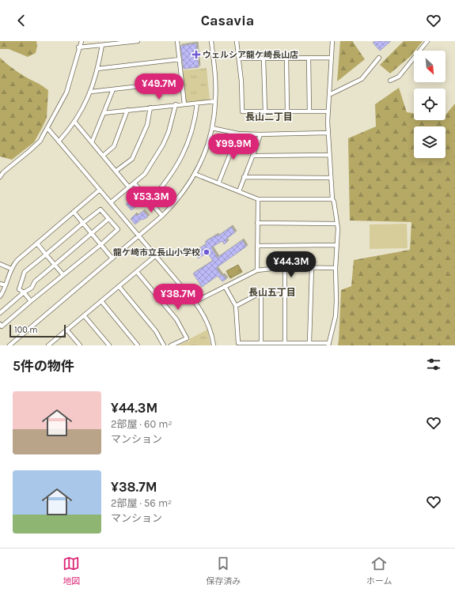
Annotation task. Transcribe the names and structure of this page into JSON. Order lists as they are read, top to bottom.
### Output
{
  "districts": ["長山二丁目", "長山五丁目"],
  "places": {
    "health": ["ウェルシア龍ケ崎長山店"],
    "other": ["龍ケ崎市立長山小学校"]
  },
  "scale_bar": "100 m",
  "north": "bottom right",
  "page": {
    "header": "Casavia",
    "price": [
      "¥49.7M",
      "¥99.9M",
      "¥53.3M",
      "¥44.3M",
      "¥38.7M"
    ],
    "scale": "100 m",
    "heading": "5件の物件",
    "list": [
      {
        "name": "¥44.3M",
        "note": "2部屋 · 60 m² · マンション"
      },
      {
        "name": "¥38.7M",
        "note": "2部屋 · 56 m² · マンション"
      }
    ],
    "tabs": ["地図", "保存済み", "ホーム"]
  }
}
